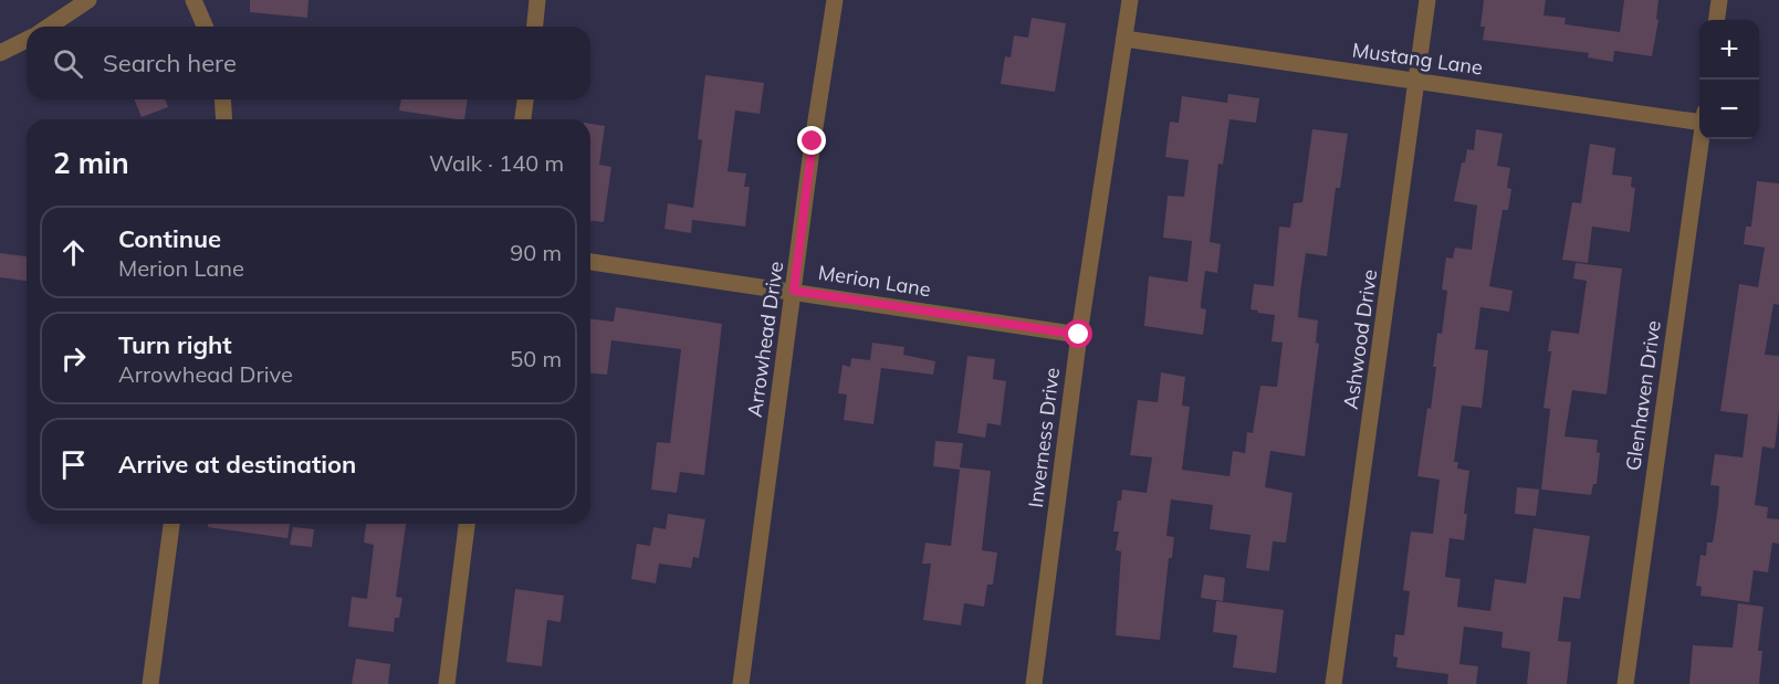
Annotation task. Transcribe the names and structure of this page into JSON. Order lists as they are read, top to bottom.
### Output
{
  "streets": {
    "street": [
      "Mustang Lane",
      "Merion Lane",
      "Arrowhead Drive",
      "Ashwood Drive",
      "Glenhaven Drive",
      "Inverness Drive"
    ]
  },
  "crossings": [
    ["Mustang Lane", "Ashwood Drive"],
    ["Mustang Lane", "Inverness Drive"],
    ["Merion Lane", "Arrowhead Drive"],
    ["Merion Lane", "Inverness Drive"]
  ],
  "page": {
    "map_buttons": ["+", "−"],
    "search": "Search here",
    "heading": ["2 min", "Walk · 140 m"],
    "list": [
      ["Continue", "Merion Lane", "90 m"],
      ["Turn right", "Arrowhead Drive", "50 m"],
      "Arrive at destination"
    ]
  }
}
